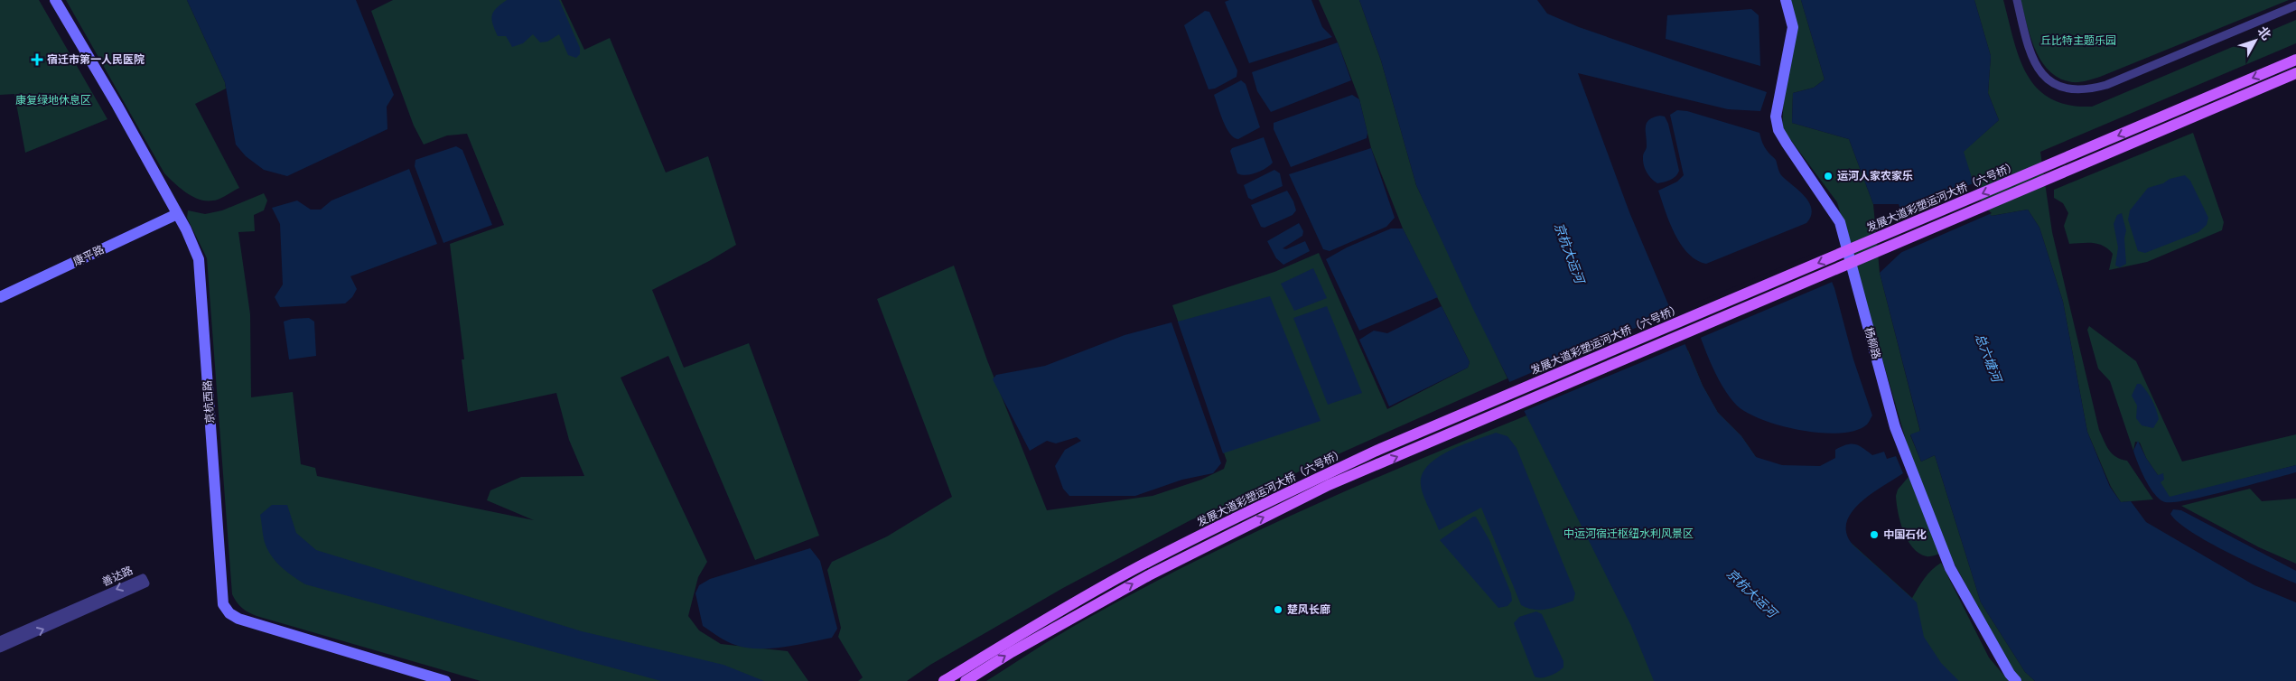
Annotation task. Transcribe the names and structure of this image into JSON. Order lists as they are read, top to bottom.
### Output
{
  "streets": {
    "main road": ["发展大道彩塑运河大桥（六号桥）"],
    "street": [
      "康平路",
      "杨柳路",
      "京杭西路",
      "善达路"
    ]
  },
  "crossings": [
    ["康平路", "京杭西路"]
  ],
  "water": ["京杭大运河", "总六塘河"],
  "parks": ["丘比特主题乐园", "康复绿地休息区", "中运河宿迁枢纽水利风景区"],
  "places": {
    "health": ["宿迁市第一人民医院"],
    "other": ["运河人家农家乐", "中国石化", "楚风长廊"]
  },
  "north": "top right"
}
